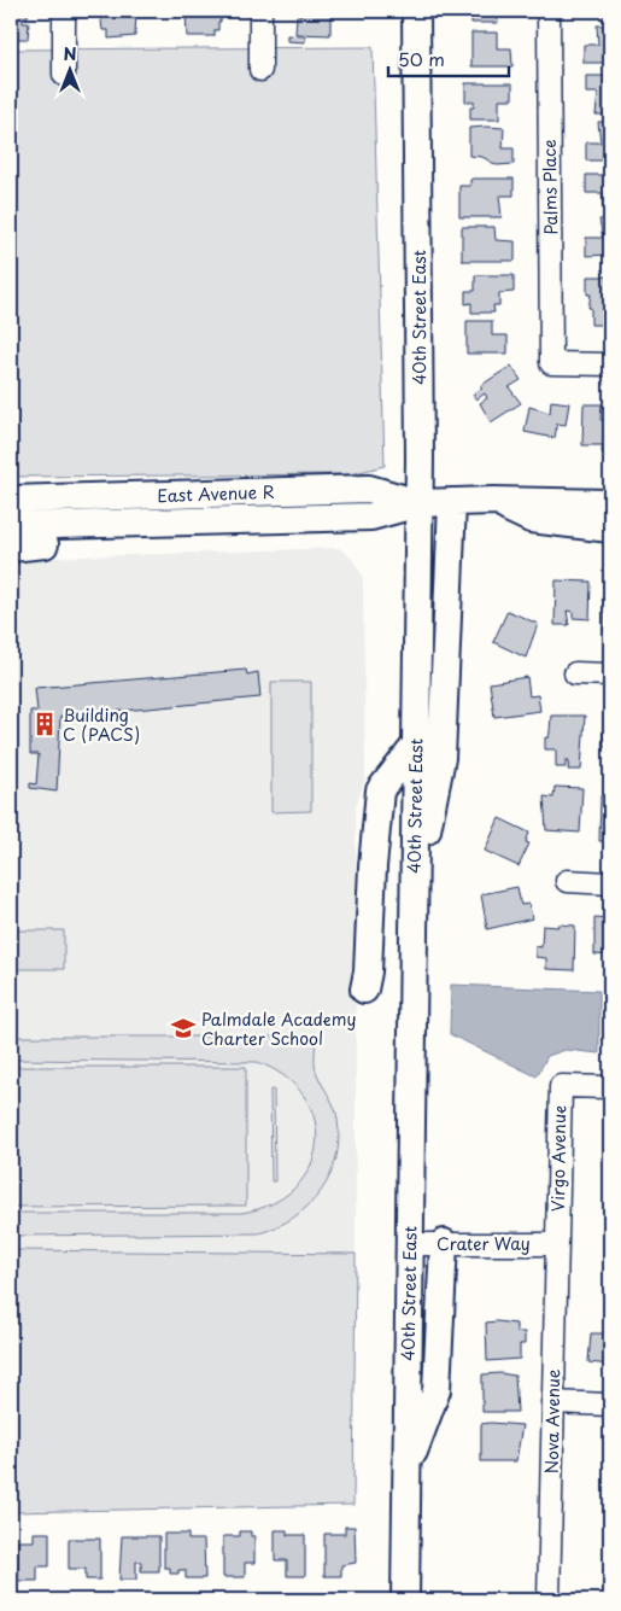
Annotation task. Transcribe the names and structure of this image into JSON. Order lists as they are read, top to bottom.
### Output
{
  "streets": {
    "main road": ["40th Street East", "East Avenue R"],
    "street": [
      "Palms Place",
      "Virgo Avenue",
      "Crater Way",
      "Nova Avenue"
    ]
  },
  "crossings": [
    ["40th Street East", "East Avenue R"],
    ["40th Street East", "Crater Way"],
    ["Virgo Avenue", "Crater Way"],
    ["Virgo Avenue", "Nova Avenue"],
    ["Crater Way", "Nova Avenue"]
  ],
  "places": {
    "building": ["Building C (PACS)"],
    "school or university": ["Palmdale Academy Charter School"]
  },
  "scale_bar": "50 m",
  "north": "top"
}
